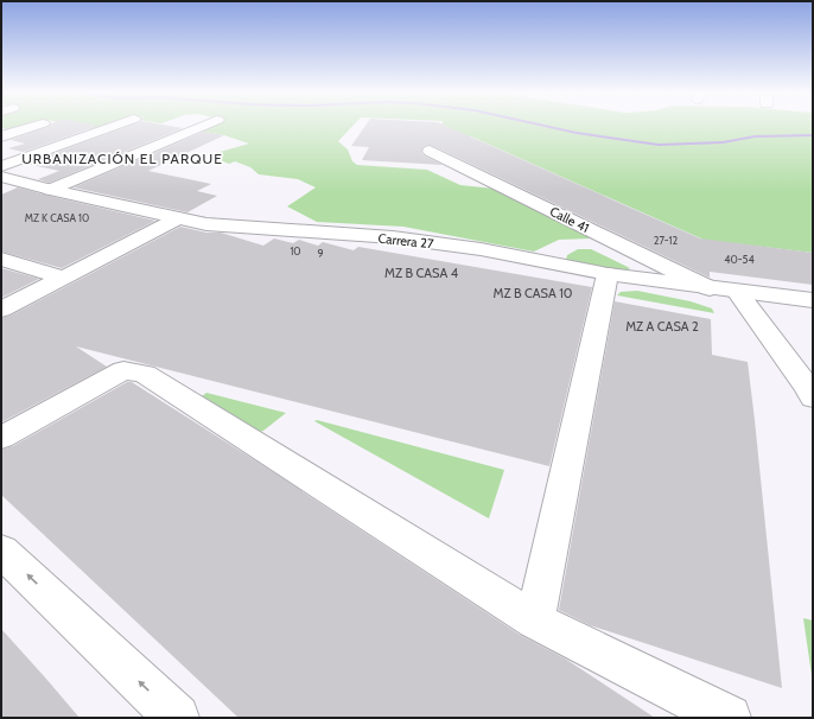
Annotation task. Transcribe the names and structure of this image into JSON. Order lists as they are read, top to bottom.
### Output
{
  "streets": {
    "street": ["Calle 41", "Carrera 27"]
  },
  "crossings": [
    ["Calle 41", "Carrera 27"]
  ],
  "districts": ["URBANIZACIÓN EL PARQUE"],
  "house_numbers": [
    "MZ K CASA 10",
    "27-12",
    "10",
    "9",
    "40-54",
    "MZ B CASA 4",
    "MZ B CASA 10",
    "MZ A CASA 2"
  ]
}
